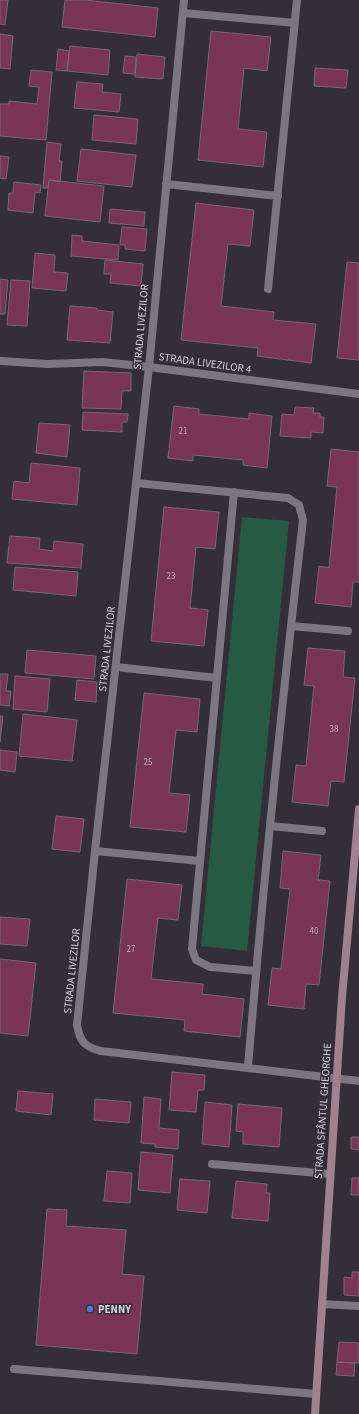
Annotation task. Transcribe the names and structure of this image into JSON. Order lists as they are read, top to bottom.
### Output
{
  "streets": {
    "street": ["STRADA LIVEZILOR", "STRADA LIVEZILOR 4", "STRADA SFÂNTUL GHEORGHE"]
  },
  "crossings": [
    ["STRADA LIVEZILOR", "STRADA LIVEZILOR 4"],
    ["STRADA LIVEZILOR", "STRADA SFÂNTUL GHEORGHE"]
  ],
  "places": ["PENNY"],
  "house_numbers": [
    "21",
    "23",
    "38",
    "25",
    "40",
    "27"
  ]
}
